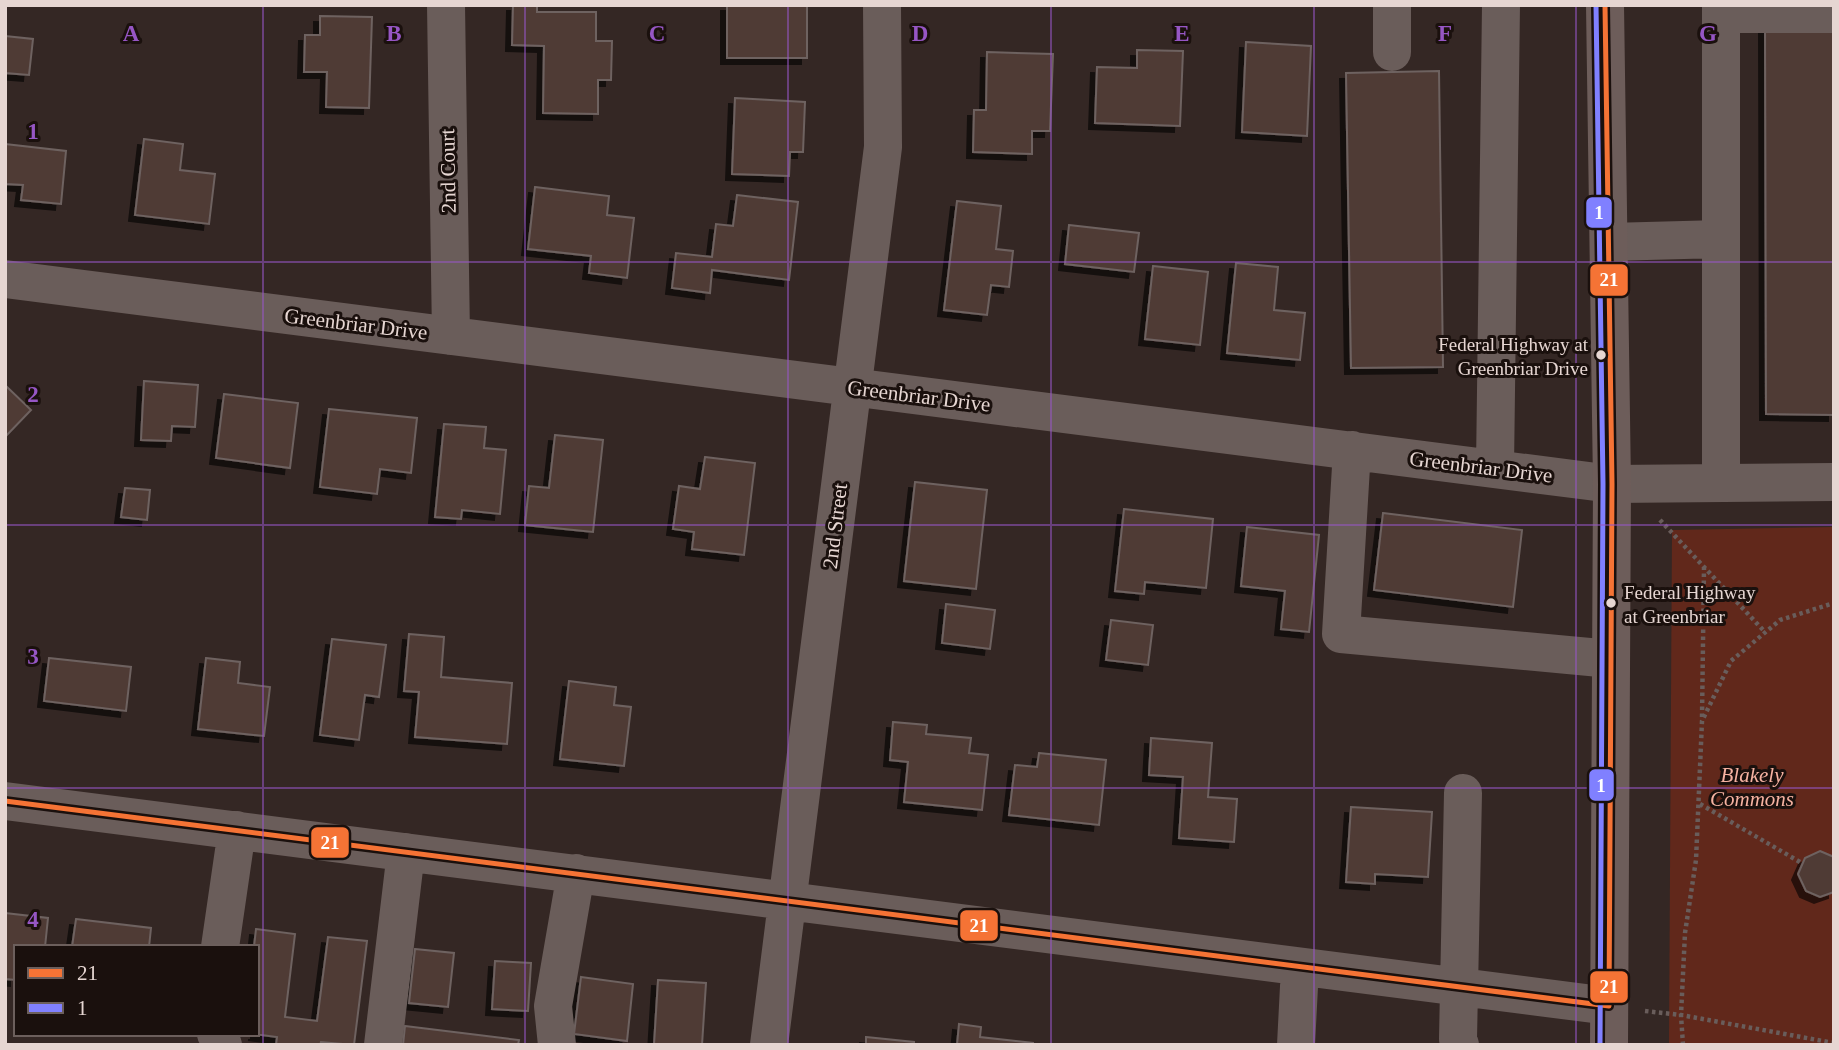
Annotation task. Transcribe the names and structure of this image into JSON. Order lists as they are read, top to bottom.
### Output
{
  "streets": {
    "street": ["2nd Court", "Greenbriar Drive", "2nd Street"]
  },
  "crossings": [
    ["2nd Court", "Greenbriar Drive"],
    ["Greenbriar Drive", "2nd Street"]
  ],
  "parks": ["Blakely Commons"],
  "places": ["Federal Highway at Greenbriar Drive", "Federal Highway at Greenbriar"],
  "lines": ["transit line 21", "transit line 1"],
  "legend": ["21", "1"],
  "grid": {
    "columns": [
      "A",
      "B",
      "C",
      "D",
      "E",
      "F",
      "G"
    ],
    "rows": [
      "1",
      "2",
      "3",
      "4"
    ]
  }
}
